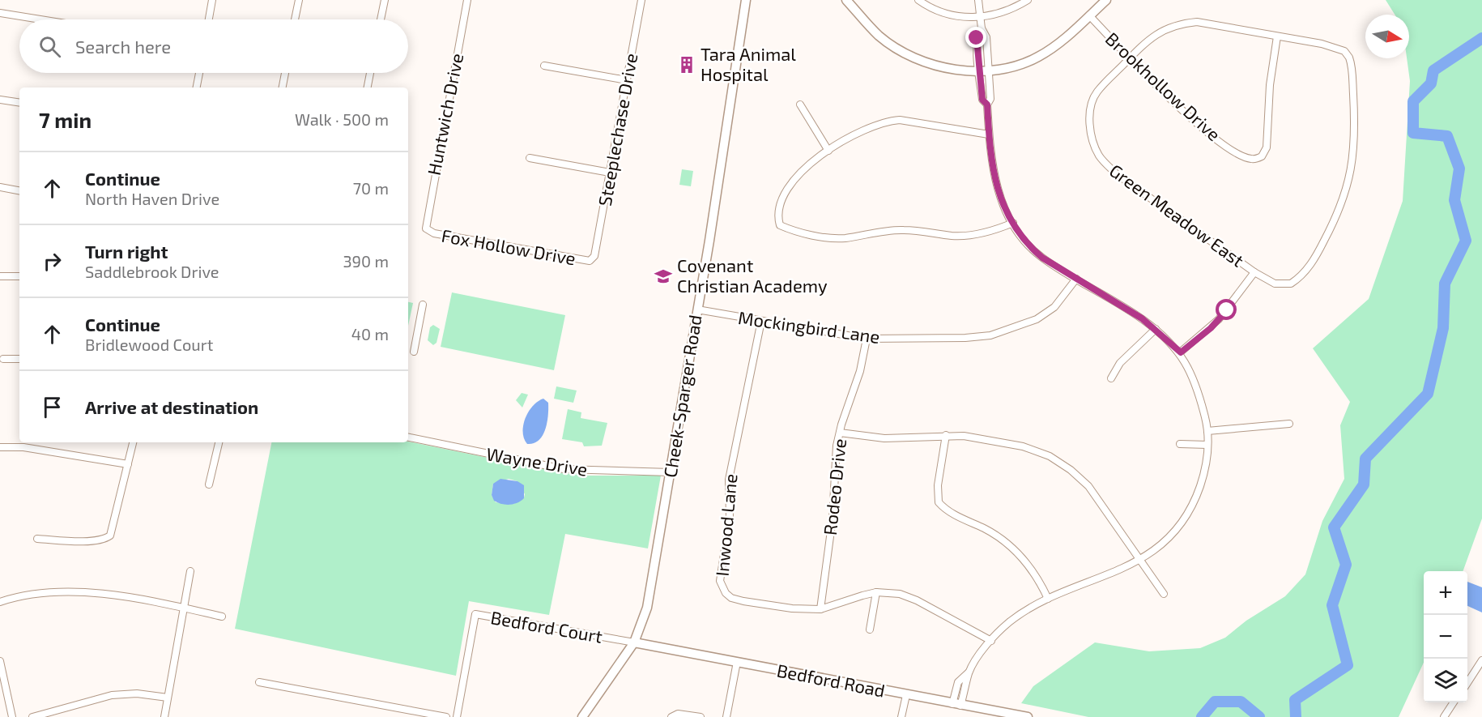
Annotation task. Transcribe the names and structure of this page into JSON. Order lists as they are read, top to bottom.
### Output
{
  "streets": {
    "main road": ["Cheek-Sparger Road", "Bedford Road"],
    "street": [
      "Brookhollow Drive",
      "Huntwich Drive",
      "Steeplechase Drive",
      "Green Meadow East",
      "Fox Hollow Drive",
      "Mockingbird Lane",
      "Wayne Drive",
      "Rodeo Drive",
      "Inwood Lane",
      "Bedford Court"
    ]
  },
  "crossings": [
    ["Brookhollow Drive", "Green Meadow East"],
    ["Huntwich Drive", "Fox Hollow Drive"],
    ["Steeplechase Drive", "Fox Hollow Drive"],
    ["Mockingbird Lane", "Cheek-Sparger Road"],
    ["Mockingbird Lane", "Rodeo Drive"],
    ["Mockingbird Lane", "Inwood Lane"],
    ["Cheek-Sparger Road", "Wayne Drive"],
    ["Cheek-Sparger Road", "Bedford Court"],
    ["Cheek-Sparger Road", "Bedford Road"],
    ["Rodeo Drive", "Inwood Lane"],
    ["Bedford Court", "Bedford Road"]
  ],
  "places": {
    "building": ["Tara Animal Hospital"],
    "school or university": ["Covenant Christian Academy"]
  },
  "north": "right",
  "page": {
    "search": "Search here",
    "heading": ["7 min", "Walk · 500 m"],
    "list": [
      ["Continue", "North Haven Drive", "70 m"],
      ["Turn right", "Saddlebrook Drive", "390 m"],
      ["Continue", "Bridlewood Court", "40 m"],
      "Arrive at destination"
    ],
    "map_buttons": ["+", "−"]
  }
}
